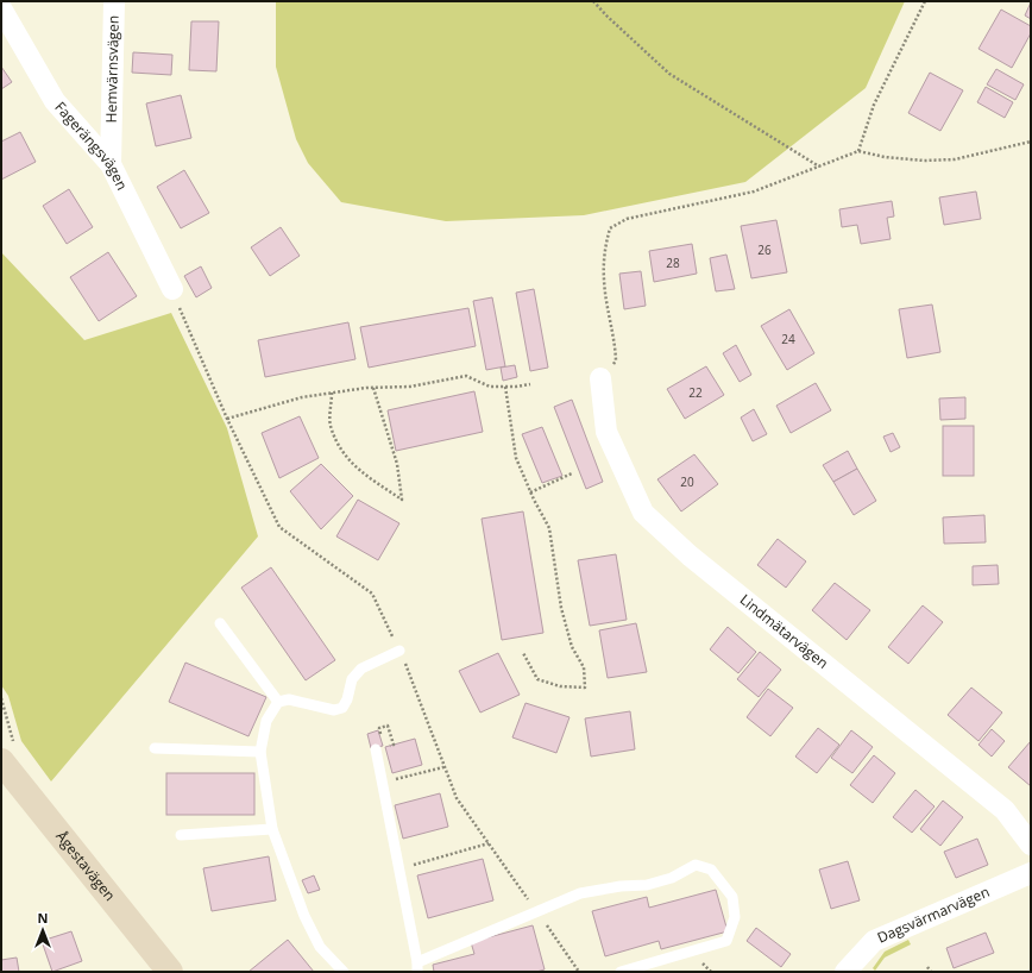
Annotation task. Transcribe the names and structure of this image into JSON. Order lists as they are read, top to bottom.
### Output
{
  "streets": {
    "main road": ["Ågestavägen"],
    "street": [
      "Hemvärnsvägen",
      "Fagerängsvägen",
      "Lindmätarvägen",
      "Dagsvärmarvägen"
    ]
  },
  "crossings": [
    ["Hemvärnsvägen", "Fagerängsvägen"]
  ],
  "house_numbers": [
    "26",
    "28",
    "24",
    "22",
    "20"
  ],
  "north": "top"
}
